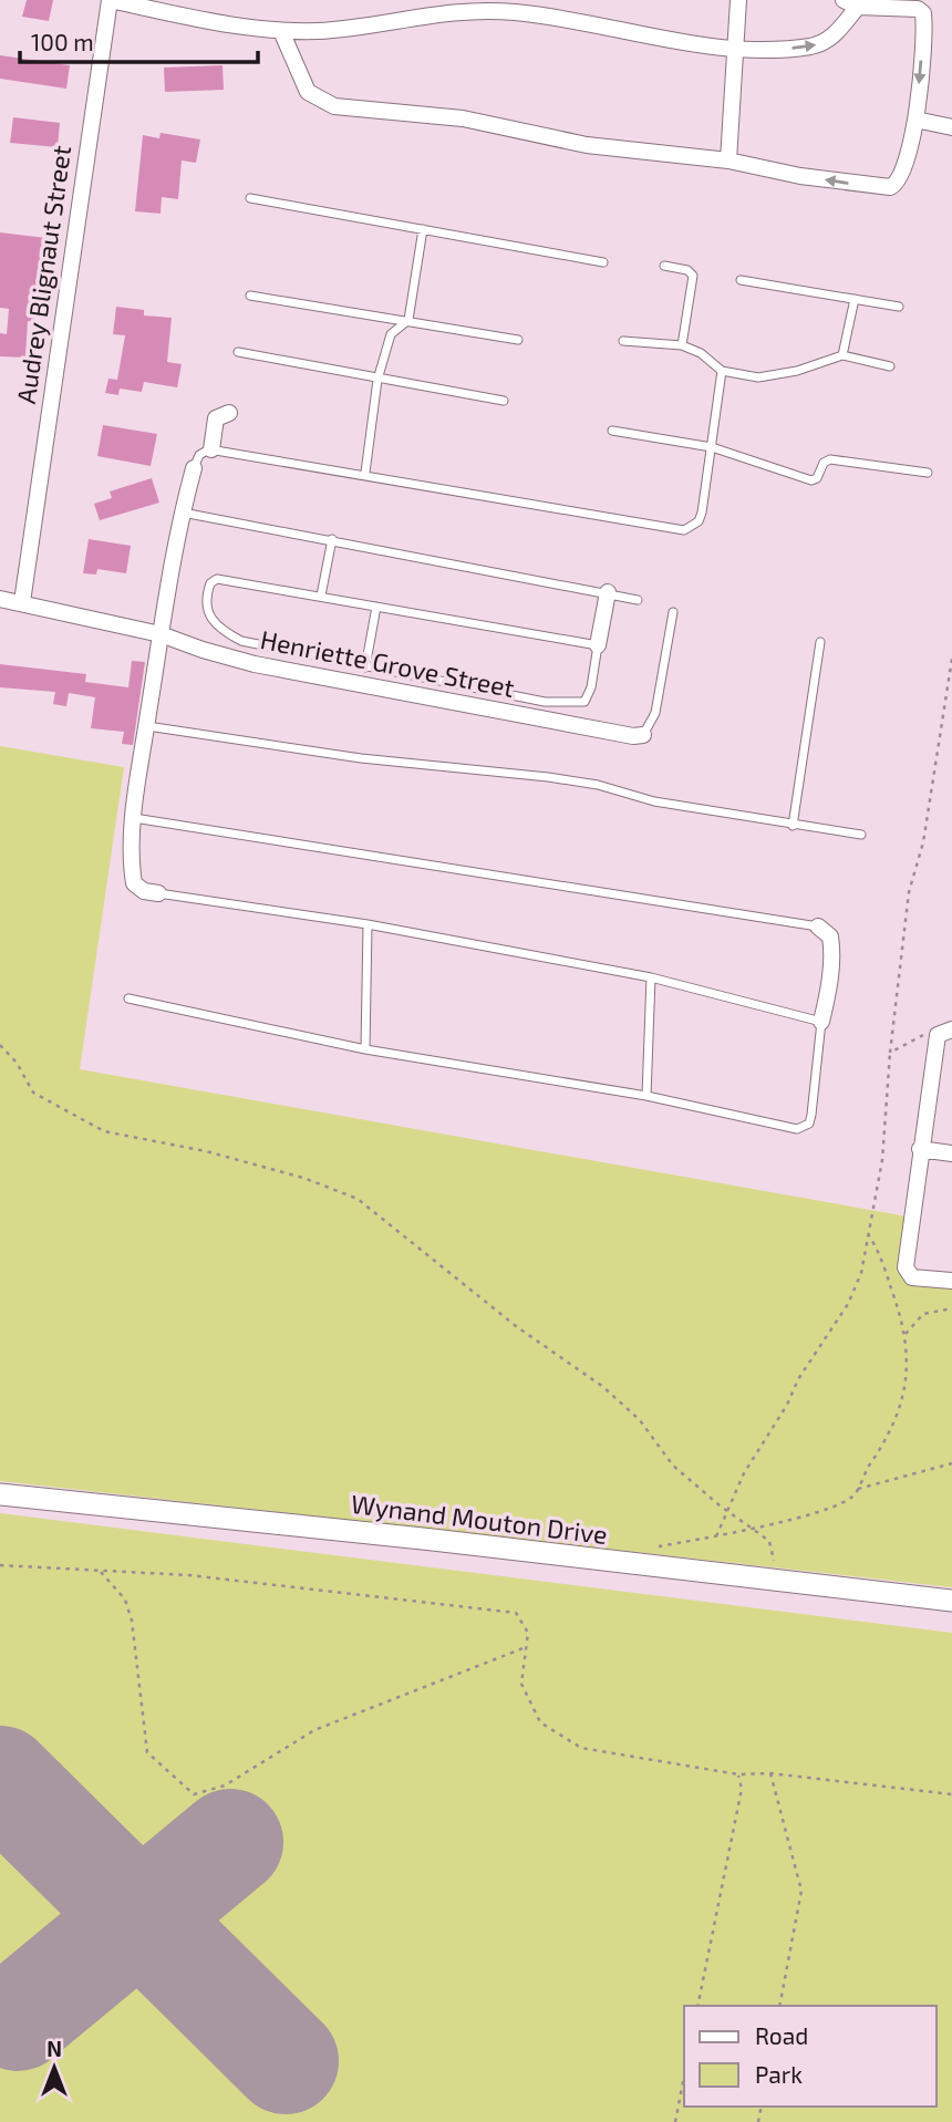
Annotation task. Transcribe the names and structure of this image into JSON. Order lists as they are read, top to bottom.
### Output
{
  "streets": {
    "street": ["Audrey Blignaut Street", "Henriette Grove Street", "Wynand Mouton Drive"]
  },
  "crossings": [
    ["Audrey Blignaut Street", "Henriette Grove Street"]
  ],
  "legend": ["Road", "Park"],
  "scale_bar": "100 m",
  "north": "top"
}
